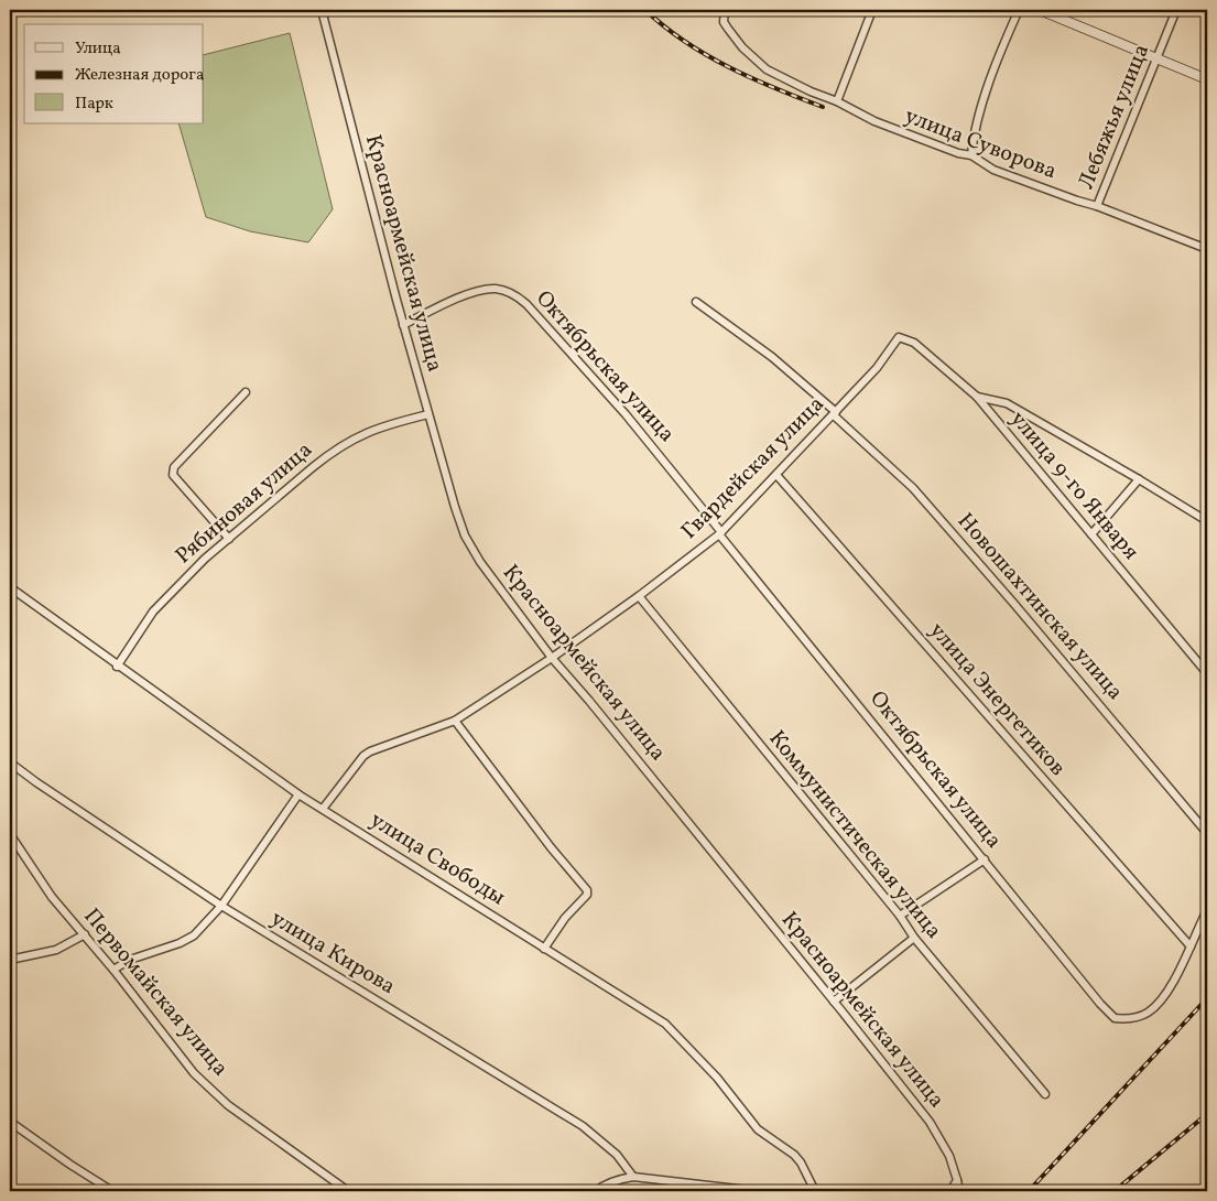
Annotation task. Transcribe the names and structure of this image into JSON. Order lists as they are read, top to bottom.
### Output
{
  "streets": {
    "street": [
      "Лебяжья улица",
      "улица Суворова",
      "Красноармейская улица",
      "Октябрьская улица",
      "Гвардейская улица",
      "улица 9-го Января",
      "Рябиновая улица",
      "Новошахтинская улица",
      "улица Энергетиков",
      "Коммунистическая улица",
      "улица Свободы",
      "улица Кирова",
      "Первомайская улица"
    ]
  },
  "crossings": [
    ["Лебяжья улица", "улица Суворова"],
    ["Красноармейская улица", "Октябрьская улица"],
    ["Красноармейская улица", "Гвардейская улица"],
    ["Красноармейская улица", "Рябиновая улица"],
    ["Октябрьская улица", "Гвардейская улица"],
    ["Октябрьская улица", "улица Энергетиков"],
    ["Гвардейская улица", "улица 9-го Января"],
    ["Гвардейская улица", "Новошахтинская улица"],
    ["Гвардейская улица", "улица Энергетиков"],
    ["Гвардейская улица", "Коммунистическая улица"],
    ["Гвардейская улица", "улица Свободы"],
    ["Рябиновая улица", "улица Свободы"]
  ],
  "legend": ["Улица", "Железная дорога", "Парк"]
}
